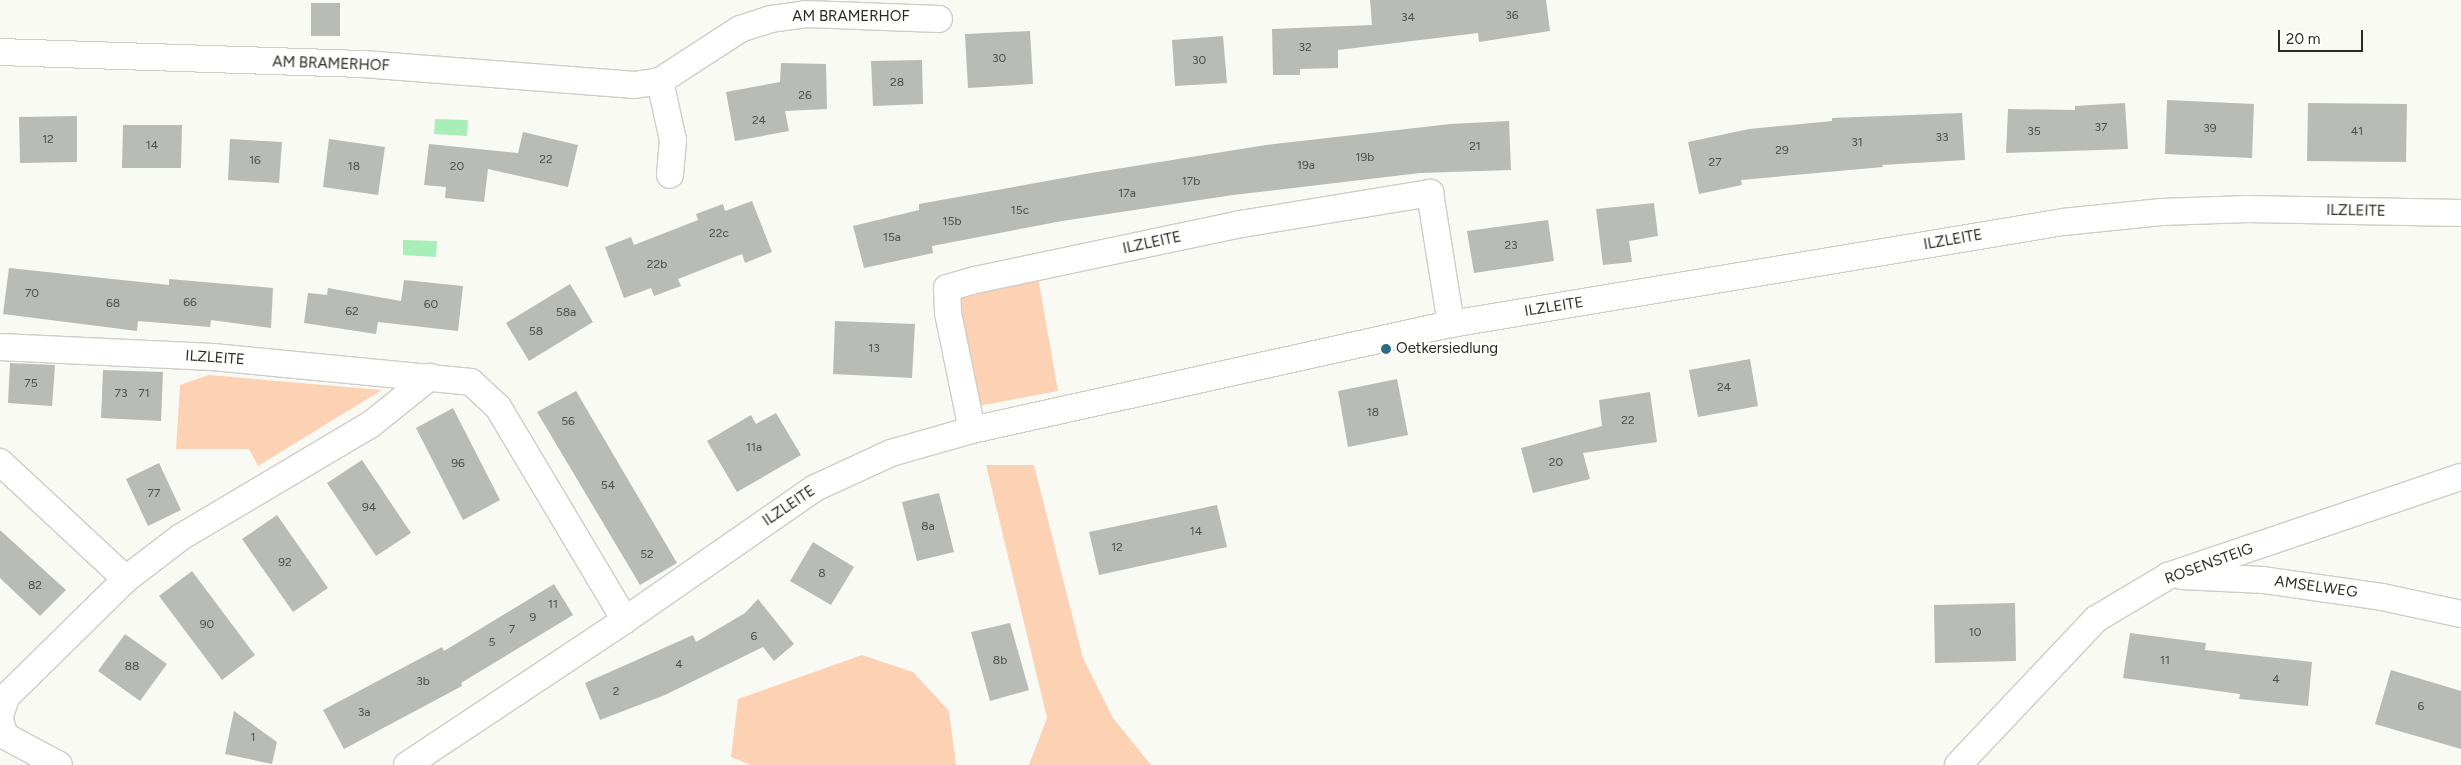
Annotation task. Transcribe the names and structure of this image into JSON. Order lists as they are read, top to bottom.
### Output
{
  "streets": {
    "street": [
      "AM BRAMERHOF",
      "ILZLEITE",
      "ROSENSTEIG",
      "AMSELWEG"
    ]
  },
  "crossings": [
    ["ROSENSTEIG", "AMSELWEG"]
  ],
  "places": ["Oetkersiedlung"],
  "house_numbers": [
    "36",
    "34",
    "32",
    "30",
    "30",
    "28",
    "26",
    "24",
    "37",
    "39",
    "35",
    "41",
    "33",
    "12",
    "31",
    "14",
    "21",
    "29",
    "19b",
    "22",
    "16",
    "27",
    "19a",
    "18",
    "20",
    "17b",
    "17a",
    "15c",
    "15b",
    "22c",
    "15a",
    "23",
    "22b",
    "70",
    "66",
    "68",
    "60",
    "62",
    "58a",
    "58",
    "13",
    "75",
    "24",
    "73",
    "71",
    "18",
    "22",
    "56",
    "11a",
    "20",
    "96",
    "54",
    "77",
    "94",
    "8a",
    "14",
    "12",
    "52",
    "92",
    "8",
    "82",
    "11",
    "9",
    "90",
    "7",
    "10",
    "6",
    "5",
    "8b",
    "11",
    "4",
    "88",
    "4",
    "3b",
    "2",
    "6",
    "3a",
    "1"
  ],
  "scale_bar": "20 m"
}
